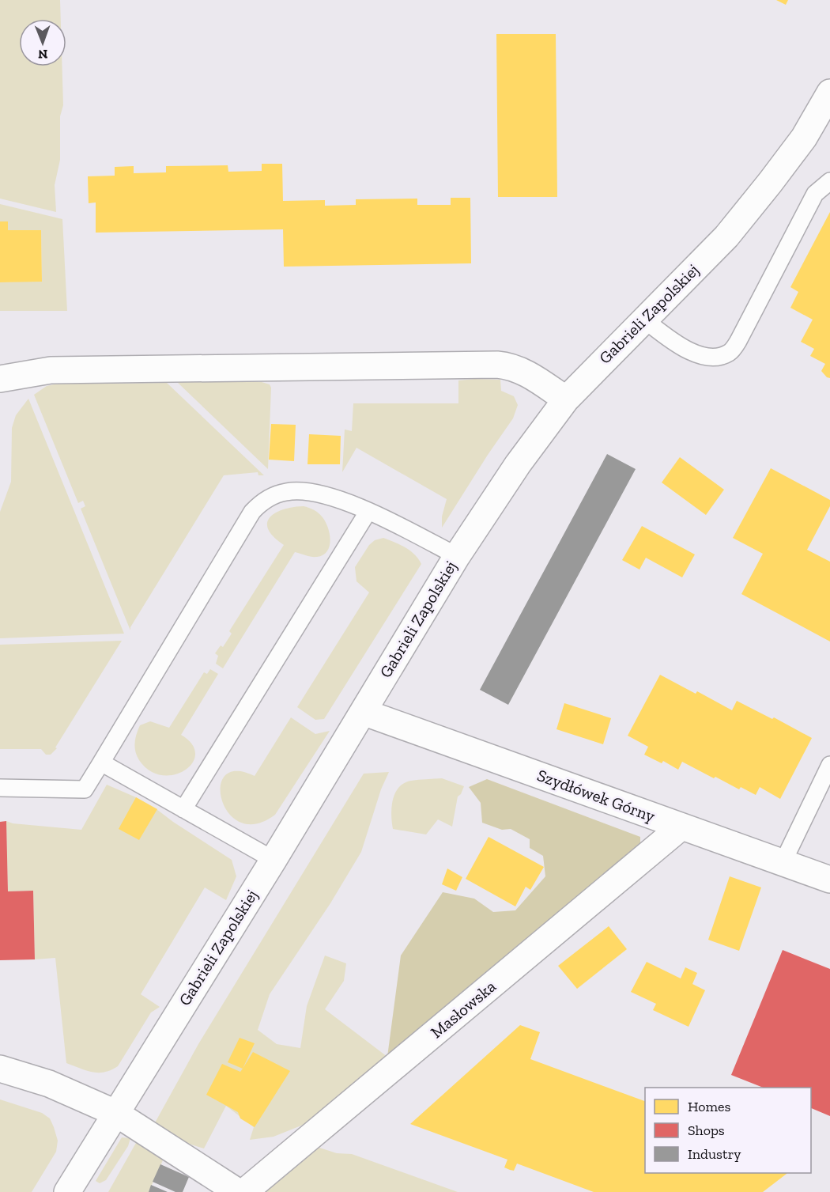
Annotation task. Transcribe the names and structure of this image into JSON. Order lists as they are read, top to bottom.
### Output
{
  "streets": {
    "street": ["Gabrieli Zapolskiej", "Szydłówek Górny", "Masłowska"]
  },
  "crossings": [
    ["Gabrieli Zapolskiej", "Szydłówek Górny"],
    ["Szydłówek Górny", "Masłowska"]
  ],
  "legend": ["Homes", "Shops", "Industry"],
  "north": "bottom"
}
